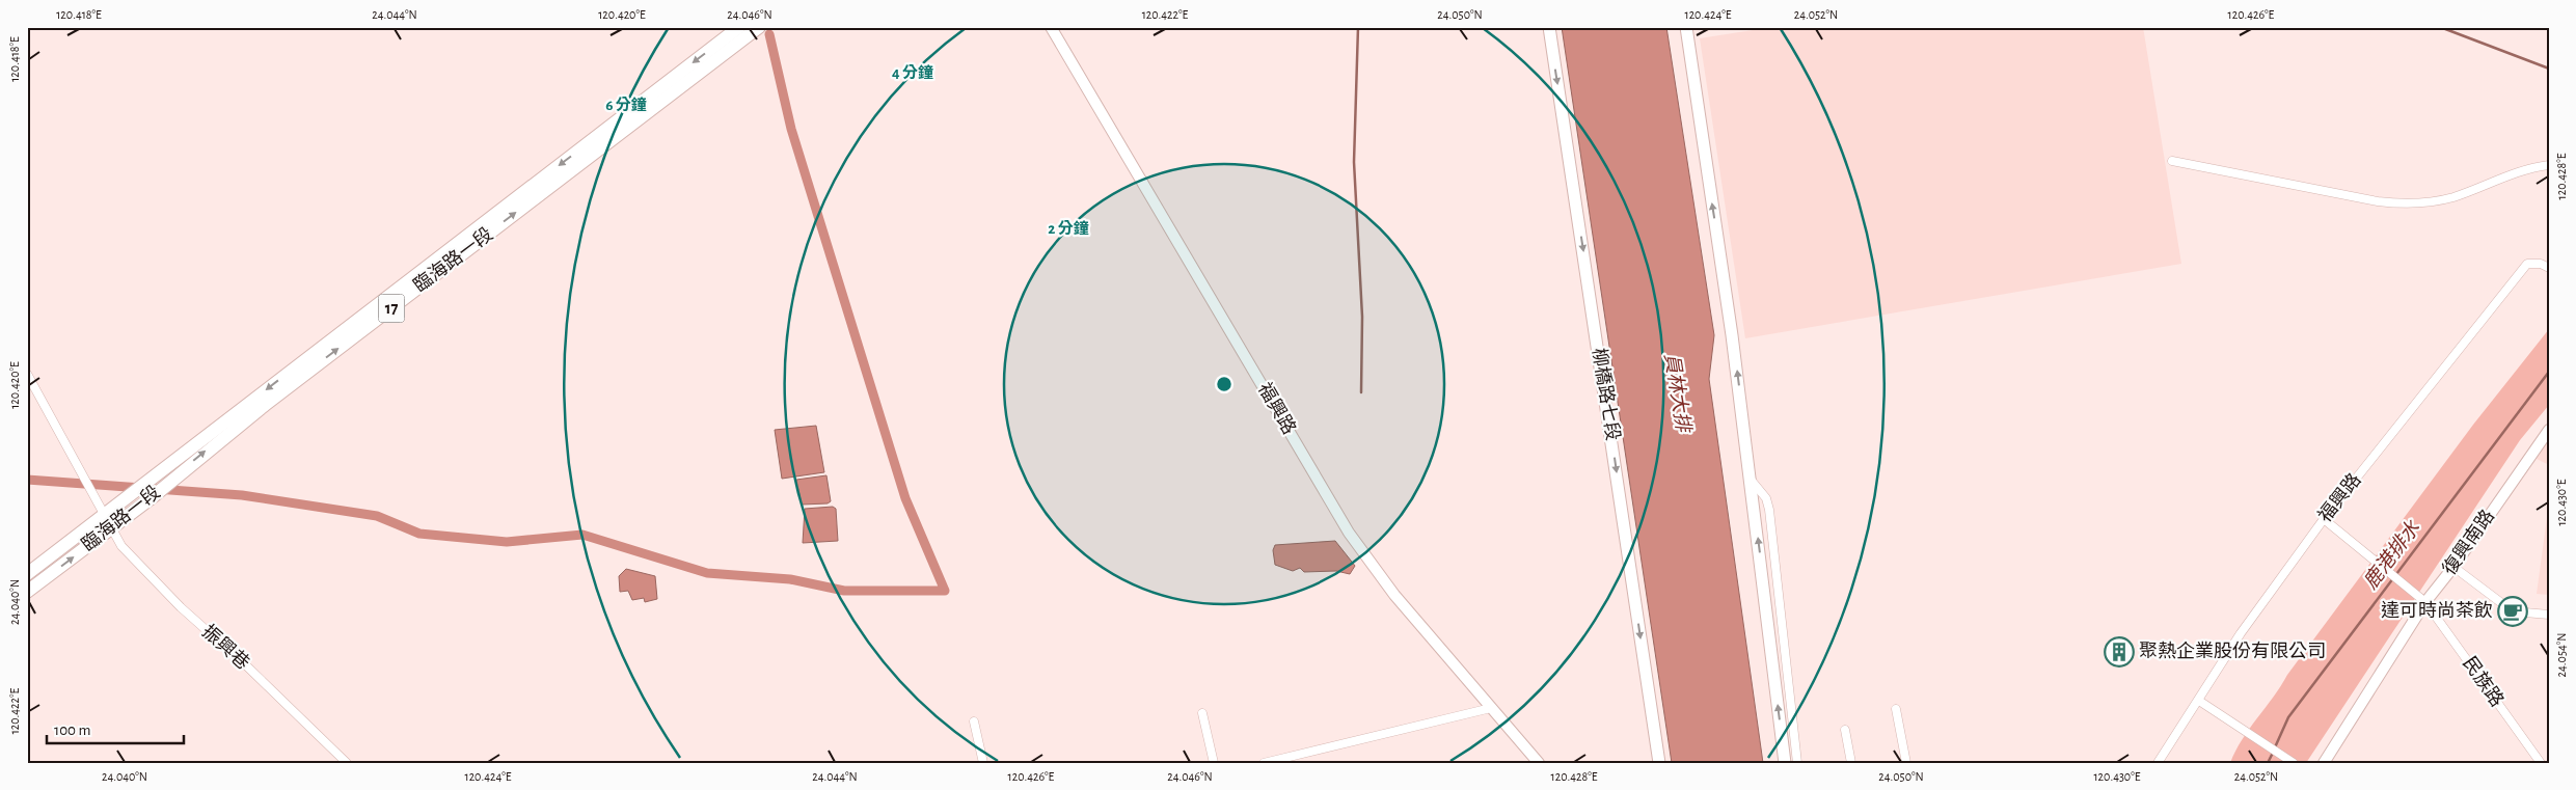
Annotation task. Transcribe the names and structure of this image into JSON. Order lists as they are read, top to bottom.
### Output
{
  "streets": {
    "main road": ["臨海路一段", "17", "柳橋路七段"],
    "street": [
      "福興路",
      "復興南路",
      "振興巷",
      "民族路"
    ]
  },
  "crossings": [
    ["臨海路一段", "振興巷"],
    ["福興路", "民族路"],
    ["復興南路", "民族路"]
  ],
  "one_way": ["柳橋路七段"],
  "water": ["員林大排", "鹿港排水"],
  "places": {
    "cafe": ["達可時尚茶飲"],
    "building": ["聚熱企業股份有限公司"]
  },
  "scale_bar": "100 m",
  "coordinates": [
    "120.418°E",
    "24.044°N",
    "120.420°E",
    "24.046°N",
    "120.422°E",
    "24.050°N",
    "120.424°E",
    "24.052°N",
    "120.426°E",
    "120.428°E",
    "120.430°E",
    "24.040°N",
    "24.054°N"
  ],
  "rings": ["4 分鐘", "6 分鐘", "2 分鐘"]
}
